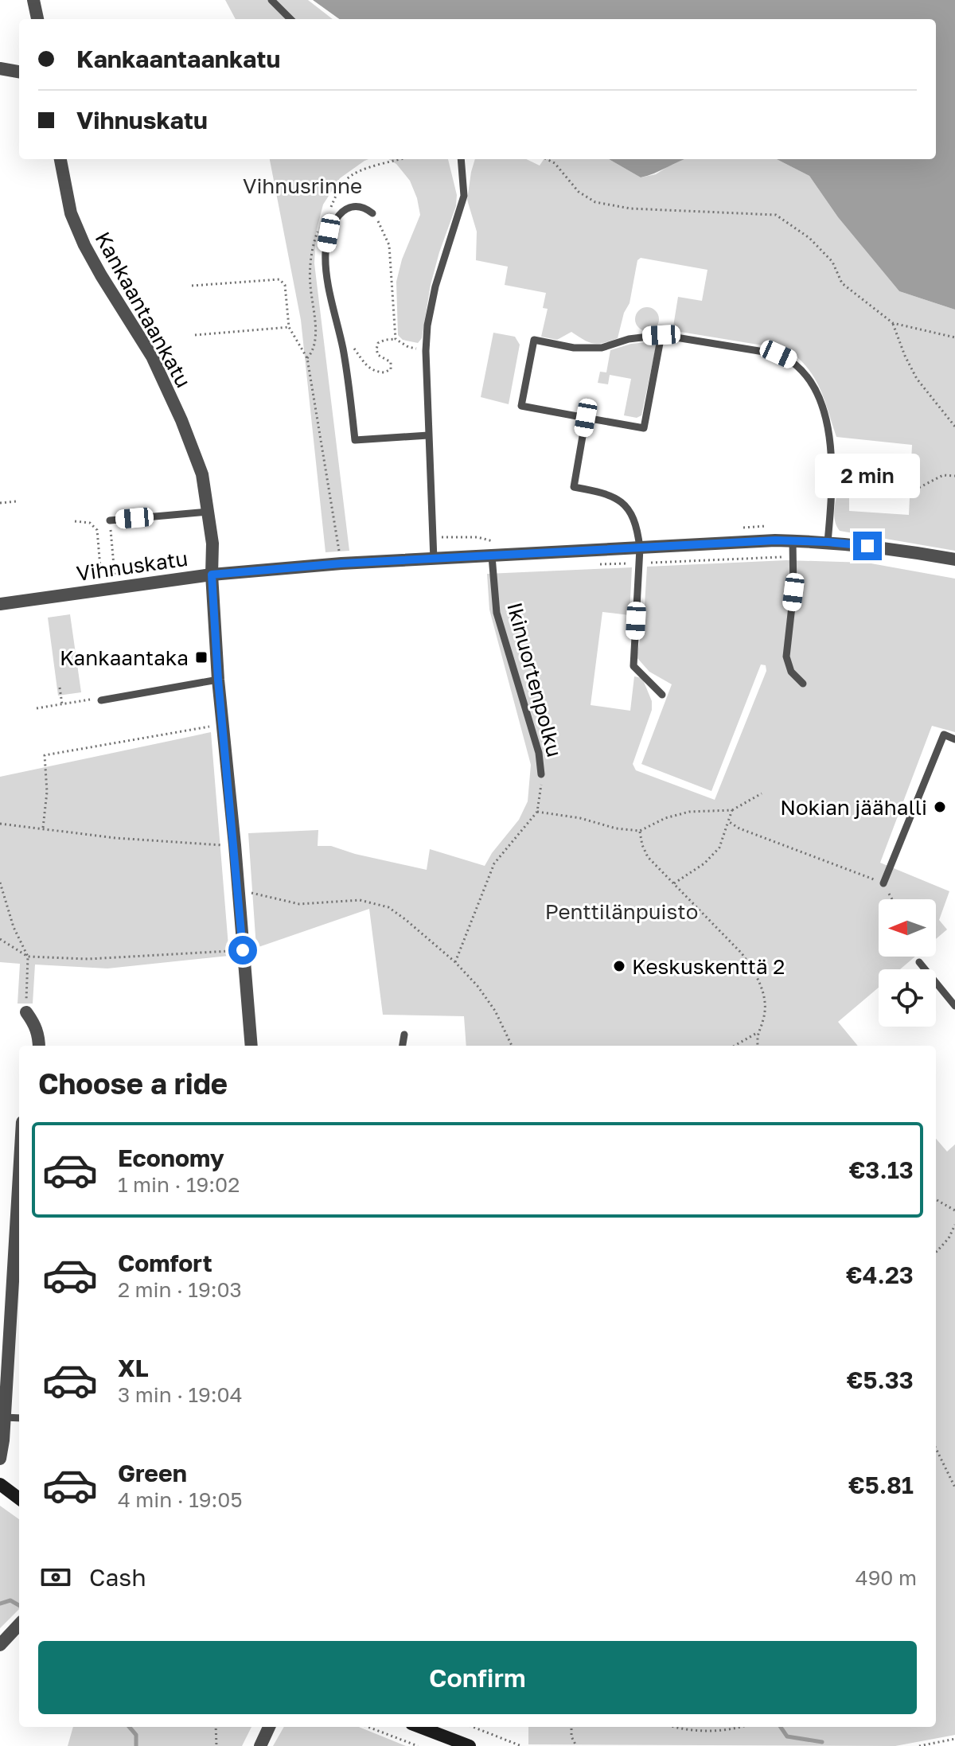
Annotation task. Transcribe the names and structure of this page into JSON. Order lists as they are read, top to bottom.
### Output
{
  "streets": {
    "street": ["Kankaantaankatu", "Vihnuskatu"],
    "lane": ["Ikinuortenpolku"]
  },
  "crossings": [
    ["Kankaantaankatu", "Vihnuskatu"],
    ["Vihnuskatu", "Ikinuortenpolku"]
  ],
  "parks": ["Vihnusrinne", "Penttilänpuisto"],
  "places": {
    "transit": ["Kankaantaka"],
    "other": ["Nokian jäähalli", "Keskuskenttä 2"]
  },
  "north": "left",
  "page": {
    "banner": ["Kankaantaankatu", "Vihnuskatu"],
    "bubble": "2 min",
    "heading": "Choose a ride",
    "list": [
      {
        "name": "Economy",
        "note": "1 min · 19:02",
        "value": "€3.13"
      },
      {
        "name": "Comfort",
        "note": "2 min · 19:03",
        "value": "€4.23"
      },
      {
        "name": "XL",
        "note": "3 min · 19:04",
        "value": "€5.33"
      },
      {
        "name": "Green",
        "note": "4 min · 19:05",
        "value": "€5.81"
      }
    ],
    "pay": ["Cash", "490 m"],
    "buttons": "Confirm"
  }
}
